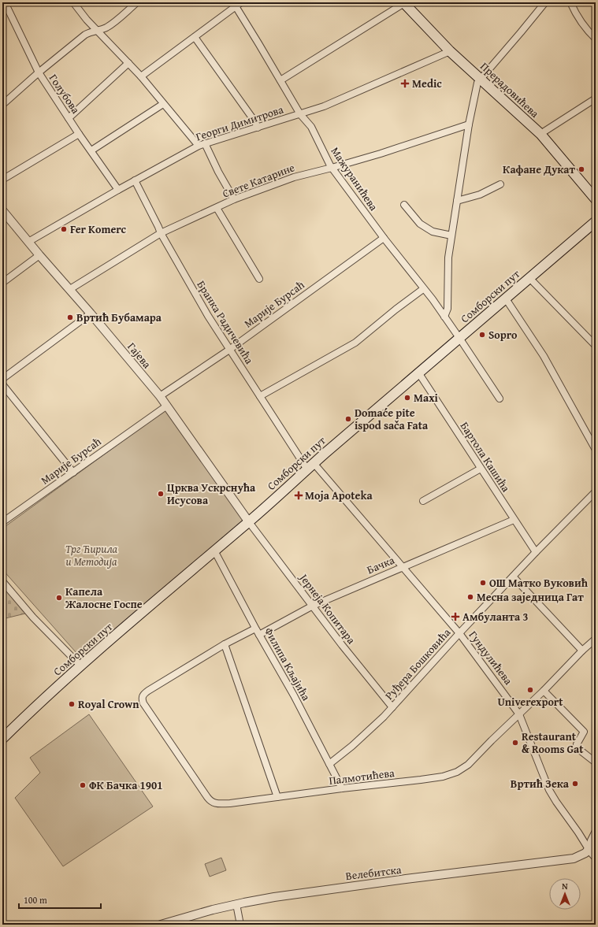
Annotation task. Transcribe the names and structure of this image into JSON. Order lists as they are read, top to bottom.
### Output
{
  "streets": {
    "main road": ["Прерадовићева", "Сомборски пут"],
    "street": [
      "Голубова",
      "Георги Димитрова",
      "Мажуранићева",
      "Свете Катарине",
      "Марије Бурсаћ",
      "Бранка Радичевића",
      "Гајева",
      "Бартола Кашића",
      "Бачка",
      "Јернеја Копитара",
      "Гундулићева",
      "Филипа Кљајића",
      "Руђера Бошковића",
      "Палмотићева",
      "Велебитска"
    ]
  },
  "crossings": [
    ["Прерадовићева", "Георги Димитрова"],
    ["Голубова", "Георги Димитрова"],
    ["Георги Димитрова", "Мажуранићева"],
    ["Георги Димитрова", "Бранка Радичевића"],
    ["Георги Димитрова", "Гајева"],
    ["Мажуранићева", "Свете Катарине"],
    ["Мажуранићева", "Сомборски пут"],
    ["Мажуранићева", "Марије Бурсаћ"],
    ["Свете Катарине", "Бранка Радичевића"],
    ["Свете Катарине", "Гајева"],
    ["Сомборски пут", "Бранка Радичевића"],
    ["Сомборски пут", "Гајева"],
    ["Сомборски пут", "Бартола Кашића"],
    ["Сомборски пут", "Јернеја Копитара"],
    ["Сомборски пут", "Гундулићева"],
    ["Сомборски пут", "Филипа Кљајића"],
    ["Марије Бурсаћ", "Бранка Радичевића"],
    ["Марије Бурсаћ", "Гајева"],
    ["Бранка Радичевића", "Гундулићева"],
    ["Гајева", "Јернеја Копитара"],
    ["Бартола Кашића", "Бачка"],
    ["Бартола Кашића", "Руђера Бошковића"],
    ["Бачка", "Јернеја Копитара"],
    ["Бачка", "Гундулићева"],
    ["Бачка", "Филипа Кљајића"],
    ["Јернеја Копитара", "Руђера Бошковића"],
    ["Гундулићева", "Руђера Бошковића"],
    ["Гундулићева", "Палмотићева"],
    ["Гундулићева", "Велебитска"],
    ["Филипа Кљајића", "Руђера Бошковића"],
    ["Филипа Кљајића", "Палмотићева"]
  ],
  "parks": ["Трг Ћирила и Методија"],
  "places": {
    "health": ["Medic", "Moja Apoteka", "Амбуланта 3"],
    "other": [
      "Кафане Дукат",
      "Fer Komerc",
      "Вртић Бубамара",
      "Sopro",
      "Maxi",
      "Domaće pite ispod sača Fata",
      "Црква Ускрснућа Исусова",
      "ОШ Матко Вуковић",
      "Месна заједница Гат",
      "Капела Жалосне Госпе",
      "Univerexport",
      "Royal Crown",
      "Restaurant & Rooms Gat",
      "Вртић Зека",
      "ФК Бачка 1901"
    ]
  },
  "scale_bar": "100 m",
  "north": "top"
}
